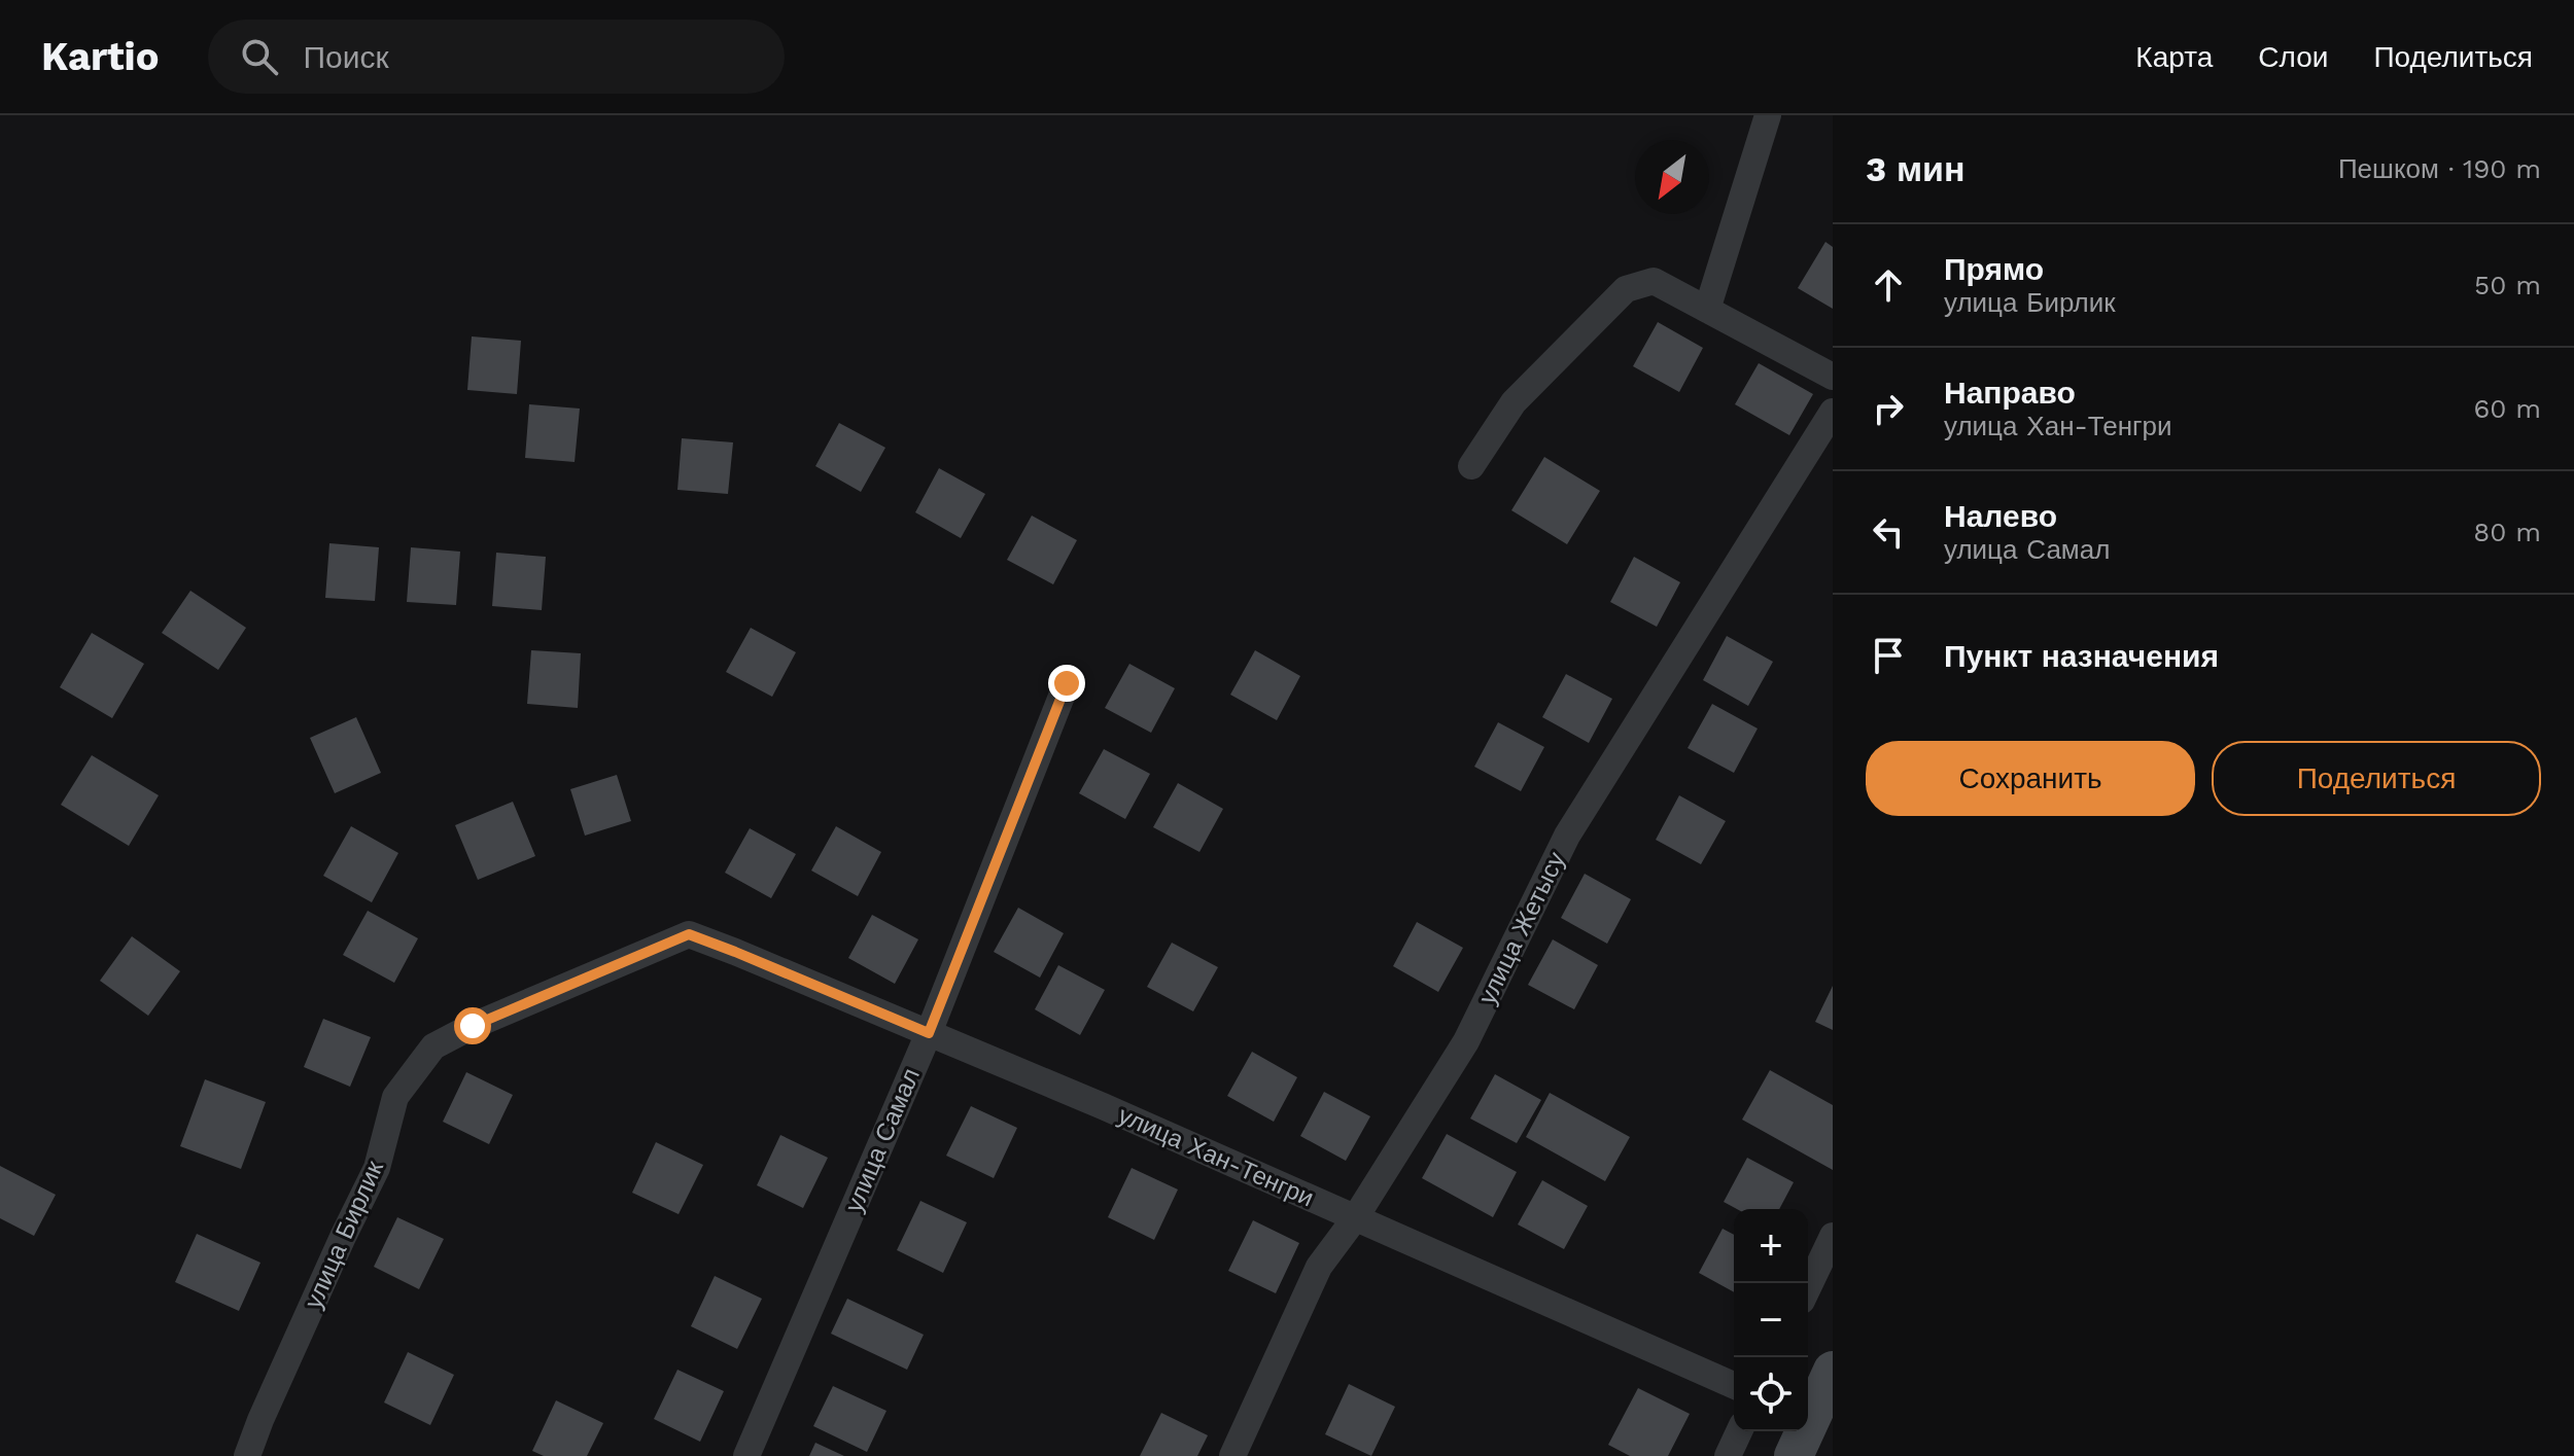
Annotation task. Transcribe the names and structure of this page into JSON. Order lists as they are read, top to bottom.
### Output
{
  "streets": {
    "street": [
      "улица Жетысу",
      "улица Самал",
      "улица Хан-Тенгри",
      "улица Бирлик"
    ]
  },
  "crossings": [
    ["улица Жетысу", "улица Хан-Тенгри"],
    ["улица Самал", "улица Хан-Тенгри"],
    ["улица Хан-Тенгри", "улица Бирлик"]
  ],
  "north": "bottom left",
  "page": {
    "header": "Kartio",
    "search": "Поиск",
    "nav": ["Карта", "Слои", "Поделиться"],
    "heading": ["3 мин", "Пешком · 190 m"],
    "list": [
      ["Прямо", "улица Бирлик", "50 m"],
      ["Направо", "улица Хан-Тенгри", "60 m"],
      ["Налево", "улица Самал", "80 m"],
      "Пункт назначения"
    ],
    "buttons": ["Сохранить", "Поделиться"],
    "map_buttons": ["+", "−"]
  }
}
